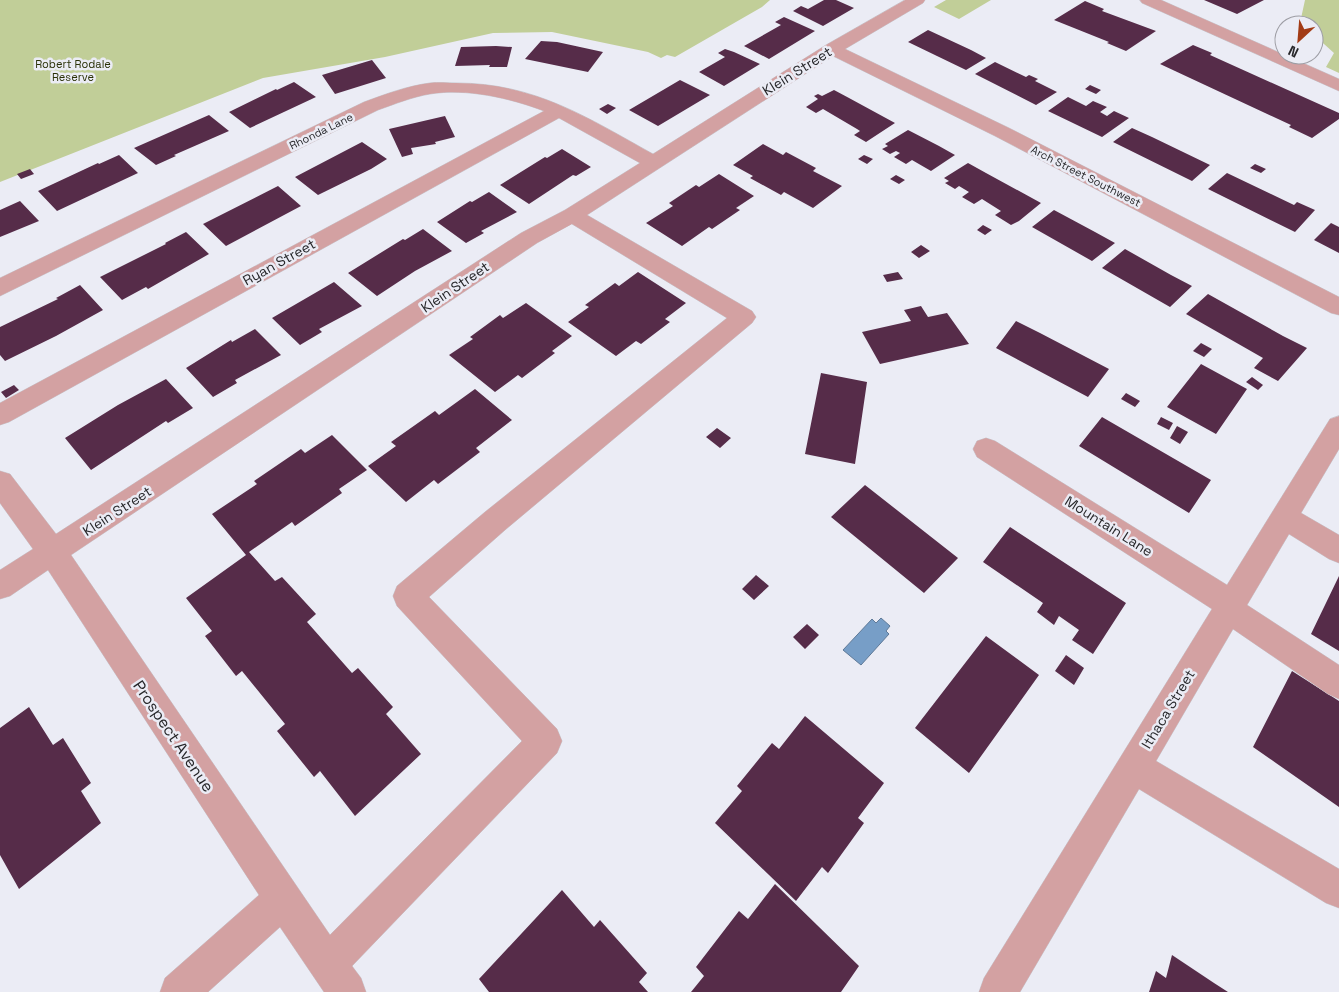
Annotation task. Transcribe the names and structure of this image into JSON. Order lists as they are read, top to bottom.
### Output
{
  "streets": {
    "street": [
      "Klein Street",
      "Rhonda Lane",
      "Arch Street Southwest",
      "Ryan Street",
      "Mountain Lane",
      "Ithaca Street",
      "Prospect Avenue"
    ]
  },
  "crossings": [
    ["Klein Street", "Rhonda Lane"],
    ["Klein Street", "Arch Street Southwest"],
    ["Klein Street", "Prospect Avenue"],
    ["Rhonda Lane", "Ryan Street"],
    ["Mountain Lane", "Ithaca Street"]
  ],
  "parks": ["Robert Rodale Reserve"],
  "north": "bottom left"
}
